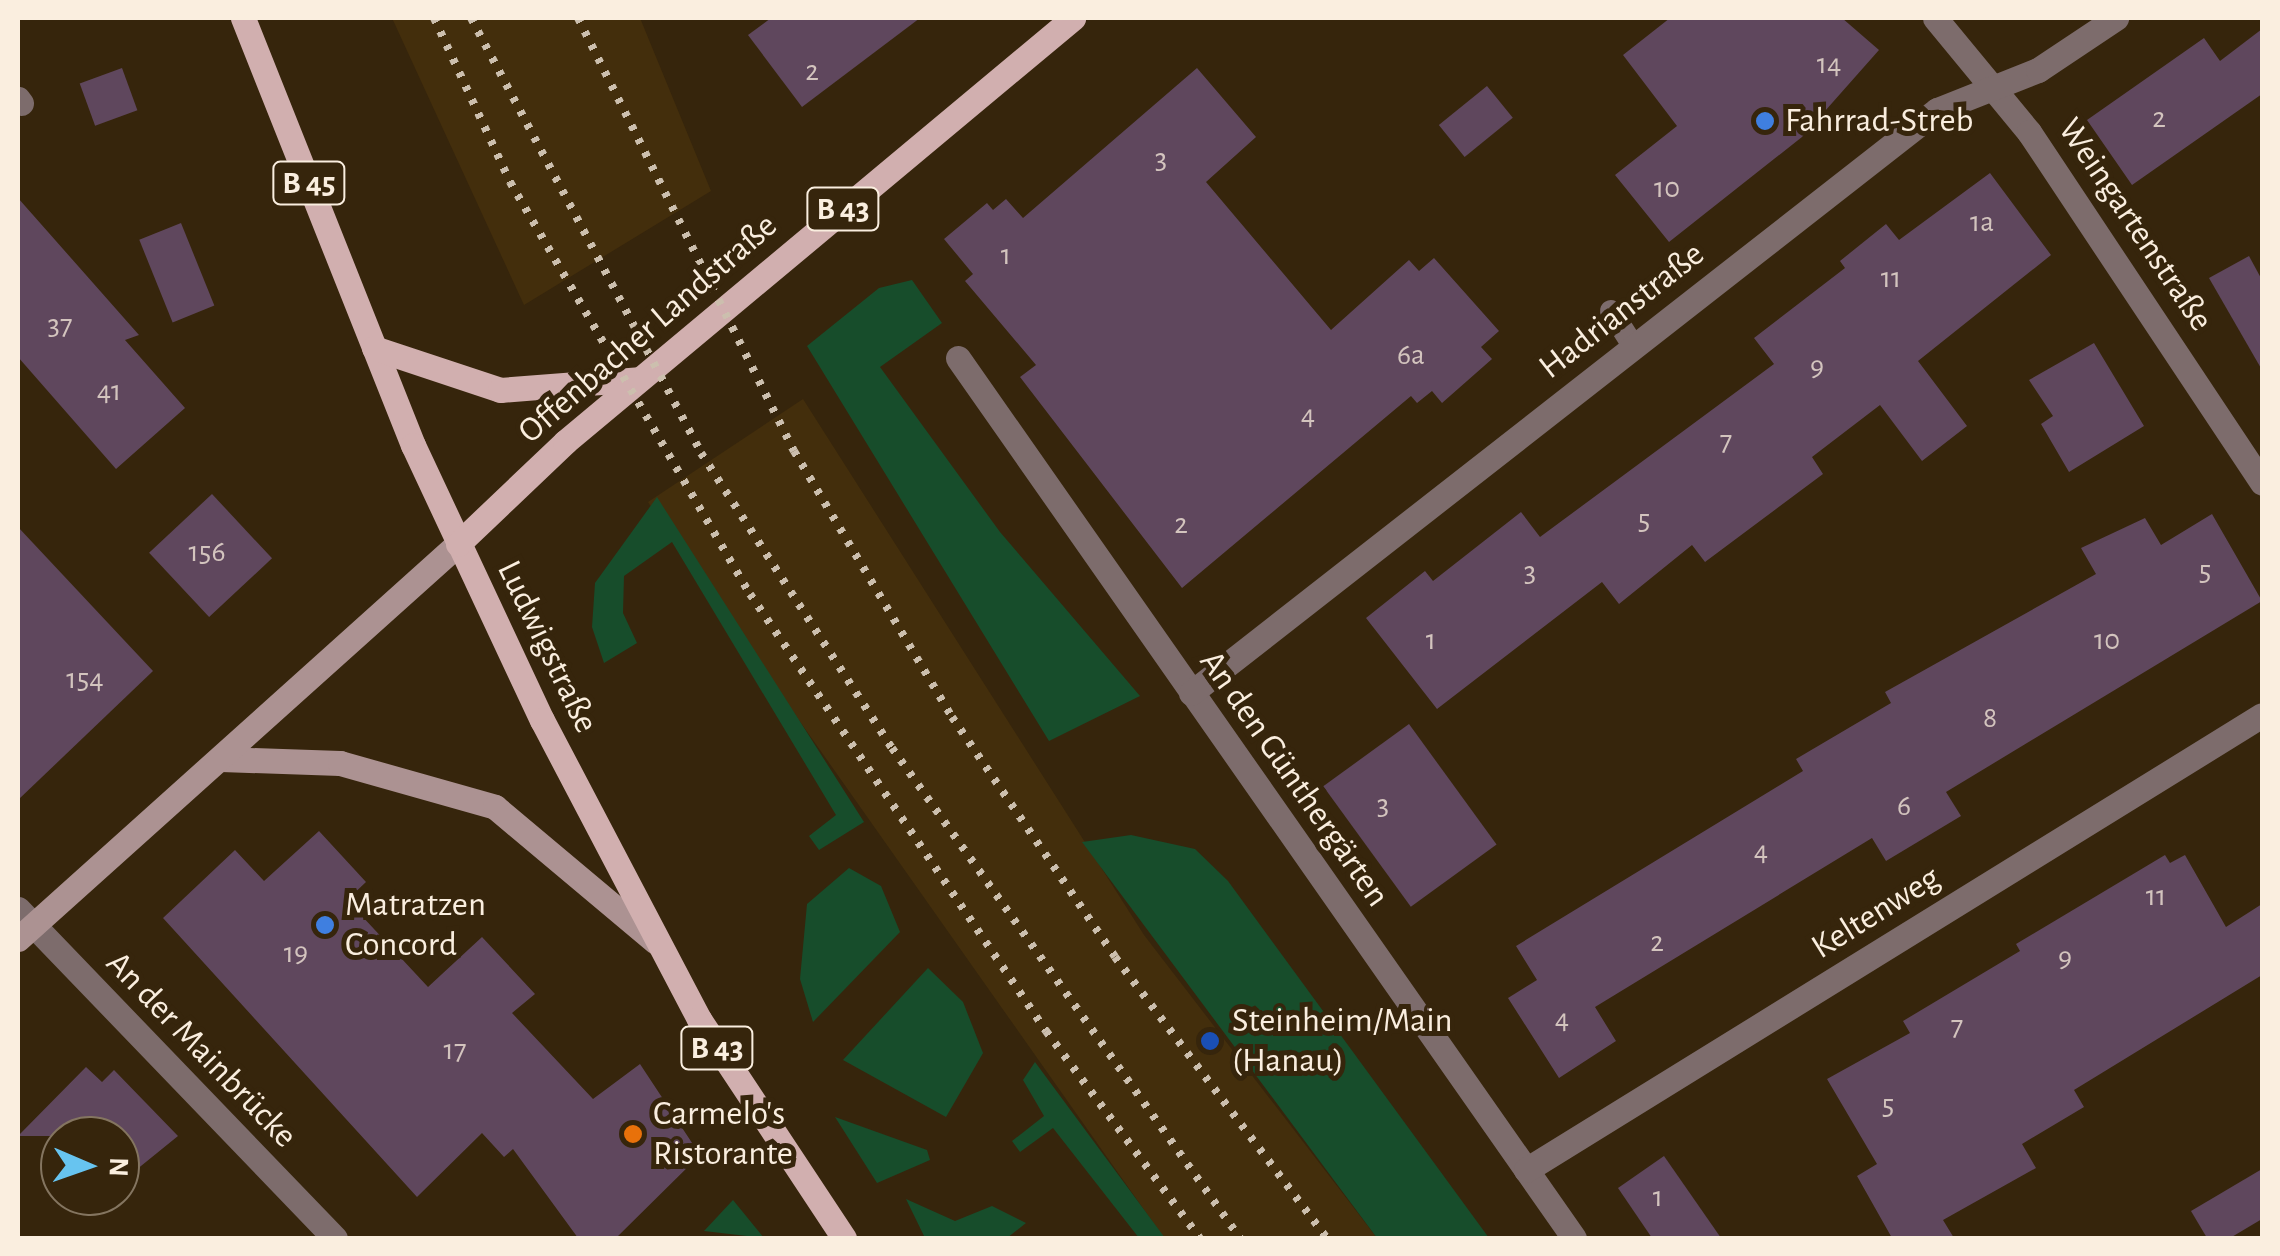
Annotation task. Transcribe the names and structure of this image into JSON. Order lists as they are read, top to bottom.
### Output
{
  "streets": {
    "main road": [
      "B 45",
      "B 43",
      "Offenbacher Landstraße",
      "Ludwigstraße"
    ],
    "street": [
      "Weingartenstraße",
      "Hadrianstraße",
      "An den Günthergärten",
      "Keltenweg",
      "An der Mainbrücke"
    ]
  },
  "crossings": [
    ["B 45", "Offenbacher Landstraße"],
    ["B 45", "Ludwigstraße"],
    ["Weingartenstraße", "Hadrianstraße"],
    ["Hadrianstraße", "An den Günthergärten"],
    ["Offenbacher Landstraße", "Ludwigstraße"],
    ["Ludwigstraße", "An der Mainbrücke"],
    ["An den Günthergärten", "Keltenweg"]
  ],
  "places": [
    "Fahrrad-Streb",
    "Matratzen Concord",
    "Steinheim/Main (Hanau)",
    "Carmelo's Ristorante"
  ],
  "house_numbers": [
    "14",
    "2",
    "2",
    "3",
    "10",
    "1a",
    "1",
    "11",
    "37",
    "6a",
    "9",
    "41",
    "4",
    "7",
    "5",
    "2",
    "156",
    "5",
    "3",
    "1",
    "10",
    "154",
    "8",
    "3",
    "6",
    "4",
    "11",
    "2",
    "19",
    "9",
    "4",
    "7",
    "17",
    "5",
    "1"
  ],
  "north": "right"
}
